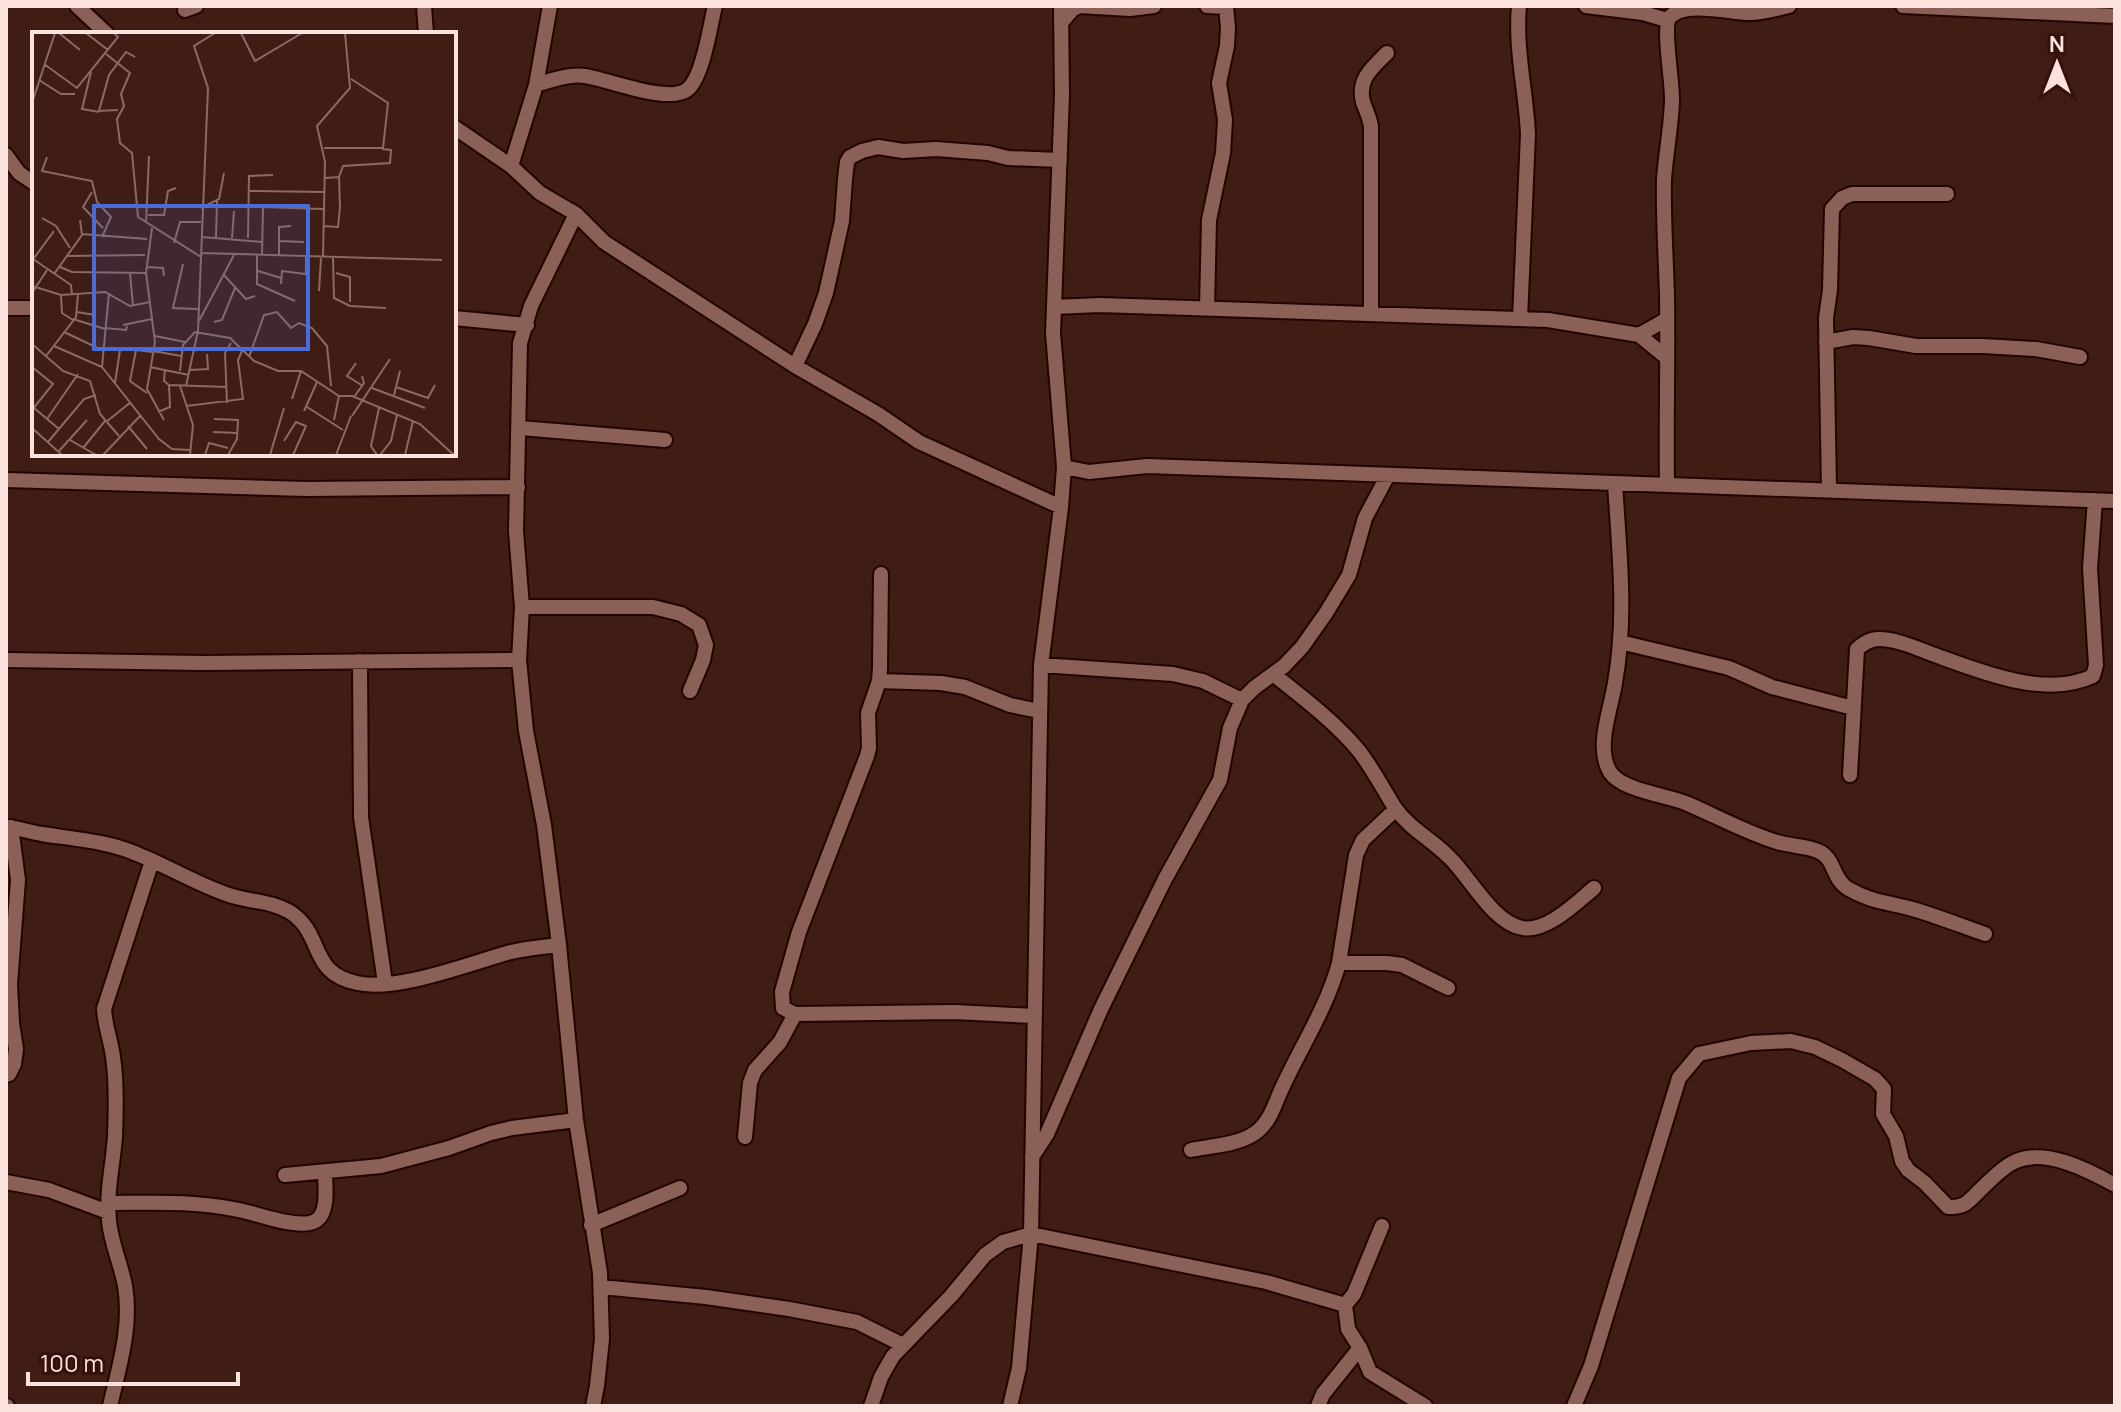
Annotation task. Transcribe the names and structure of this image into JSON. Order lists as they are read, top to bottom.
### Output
{
  "scale_bar": "100 m",
  "north": "top"
}
